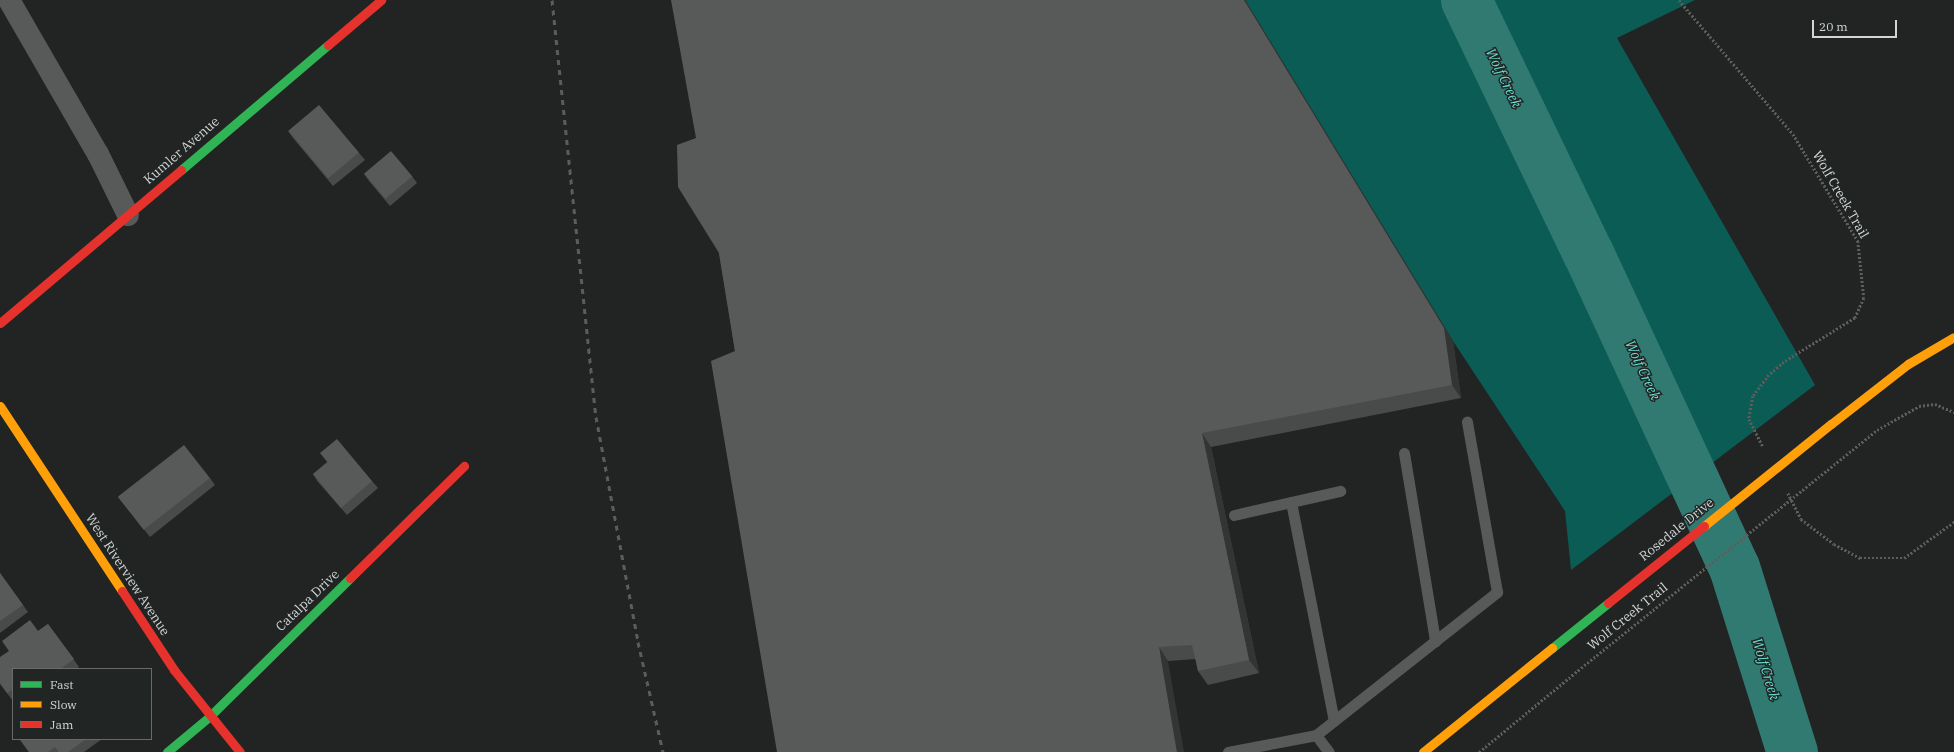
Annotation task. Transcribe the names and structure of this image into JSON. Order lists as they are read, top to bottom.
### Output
{
  "streets": {
    "street": [
      "Kumler Avenue",
      "Rosedale Drive",
      "West Riverview Avenue",
      "Catalpa Drive"
    ],
    "path": ["Wolf Creek Trail"]
  },
  "crossings": [
    ["West Riverview Avenue", "Catalpa Drive"]
  ],
  "water": ["Wolf Creek"],
  "legend": ["Fast", "Slow", "Jam"],
  "scale_bar": "20 m"
}
